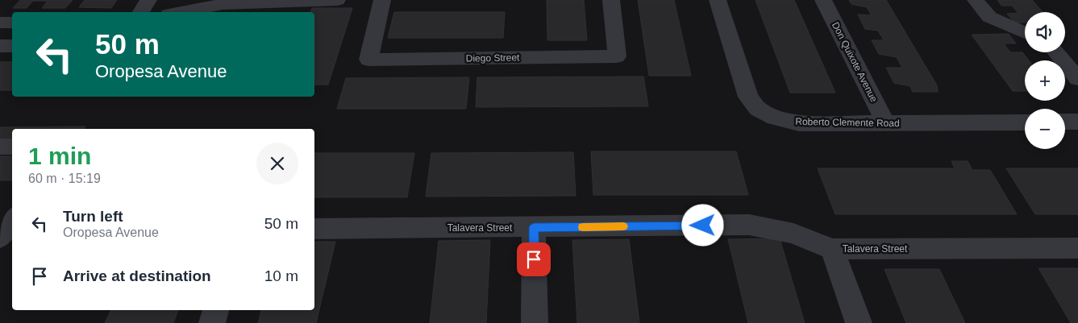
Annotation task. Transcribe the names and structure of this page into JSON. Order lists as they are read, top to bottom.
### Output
{
  "streets": {
    "street": [
      "Diego Street",
      "Don Quixote Avenue",
      "Roberto Clemente Road",
      "Talavera Street"
    ]
  },
  "crossings": [
    ["Don Quixote Avenue", "Roberto Clemente Road"]
  ],
  "page": {
    "map_buttons": ["+", "−"],
    "turn": ["50 m", "Oropesa Avenue"],
    "heading": ["1 min", "60 m · 15:19"],
    "list": [
      {
        "name": "Turn left",
        "note": "Oropesa Avenue",
        "value": "50 m"
      },
      {
        "name": "Arrive at destination",
        "value": "10 m"
      }
    ]
  }
}
